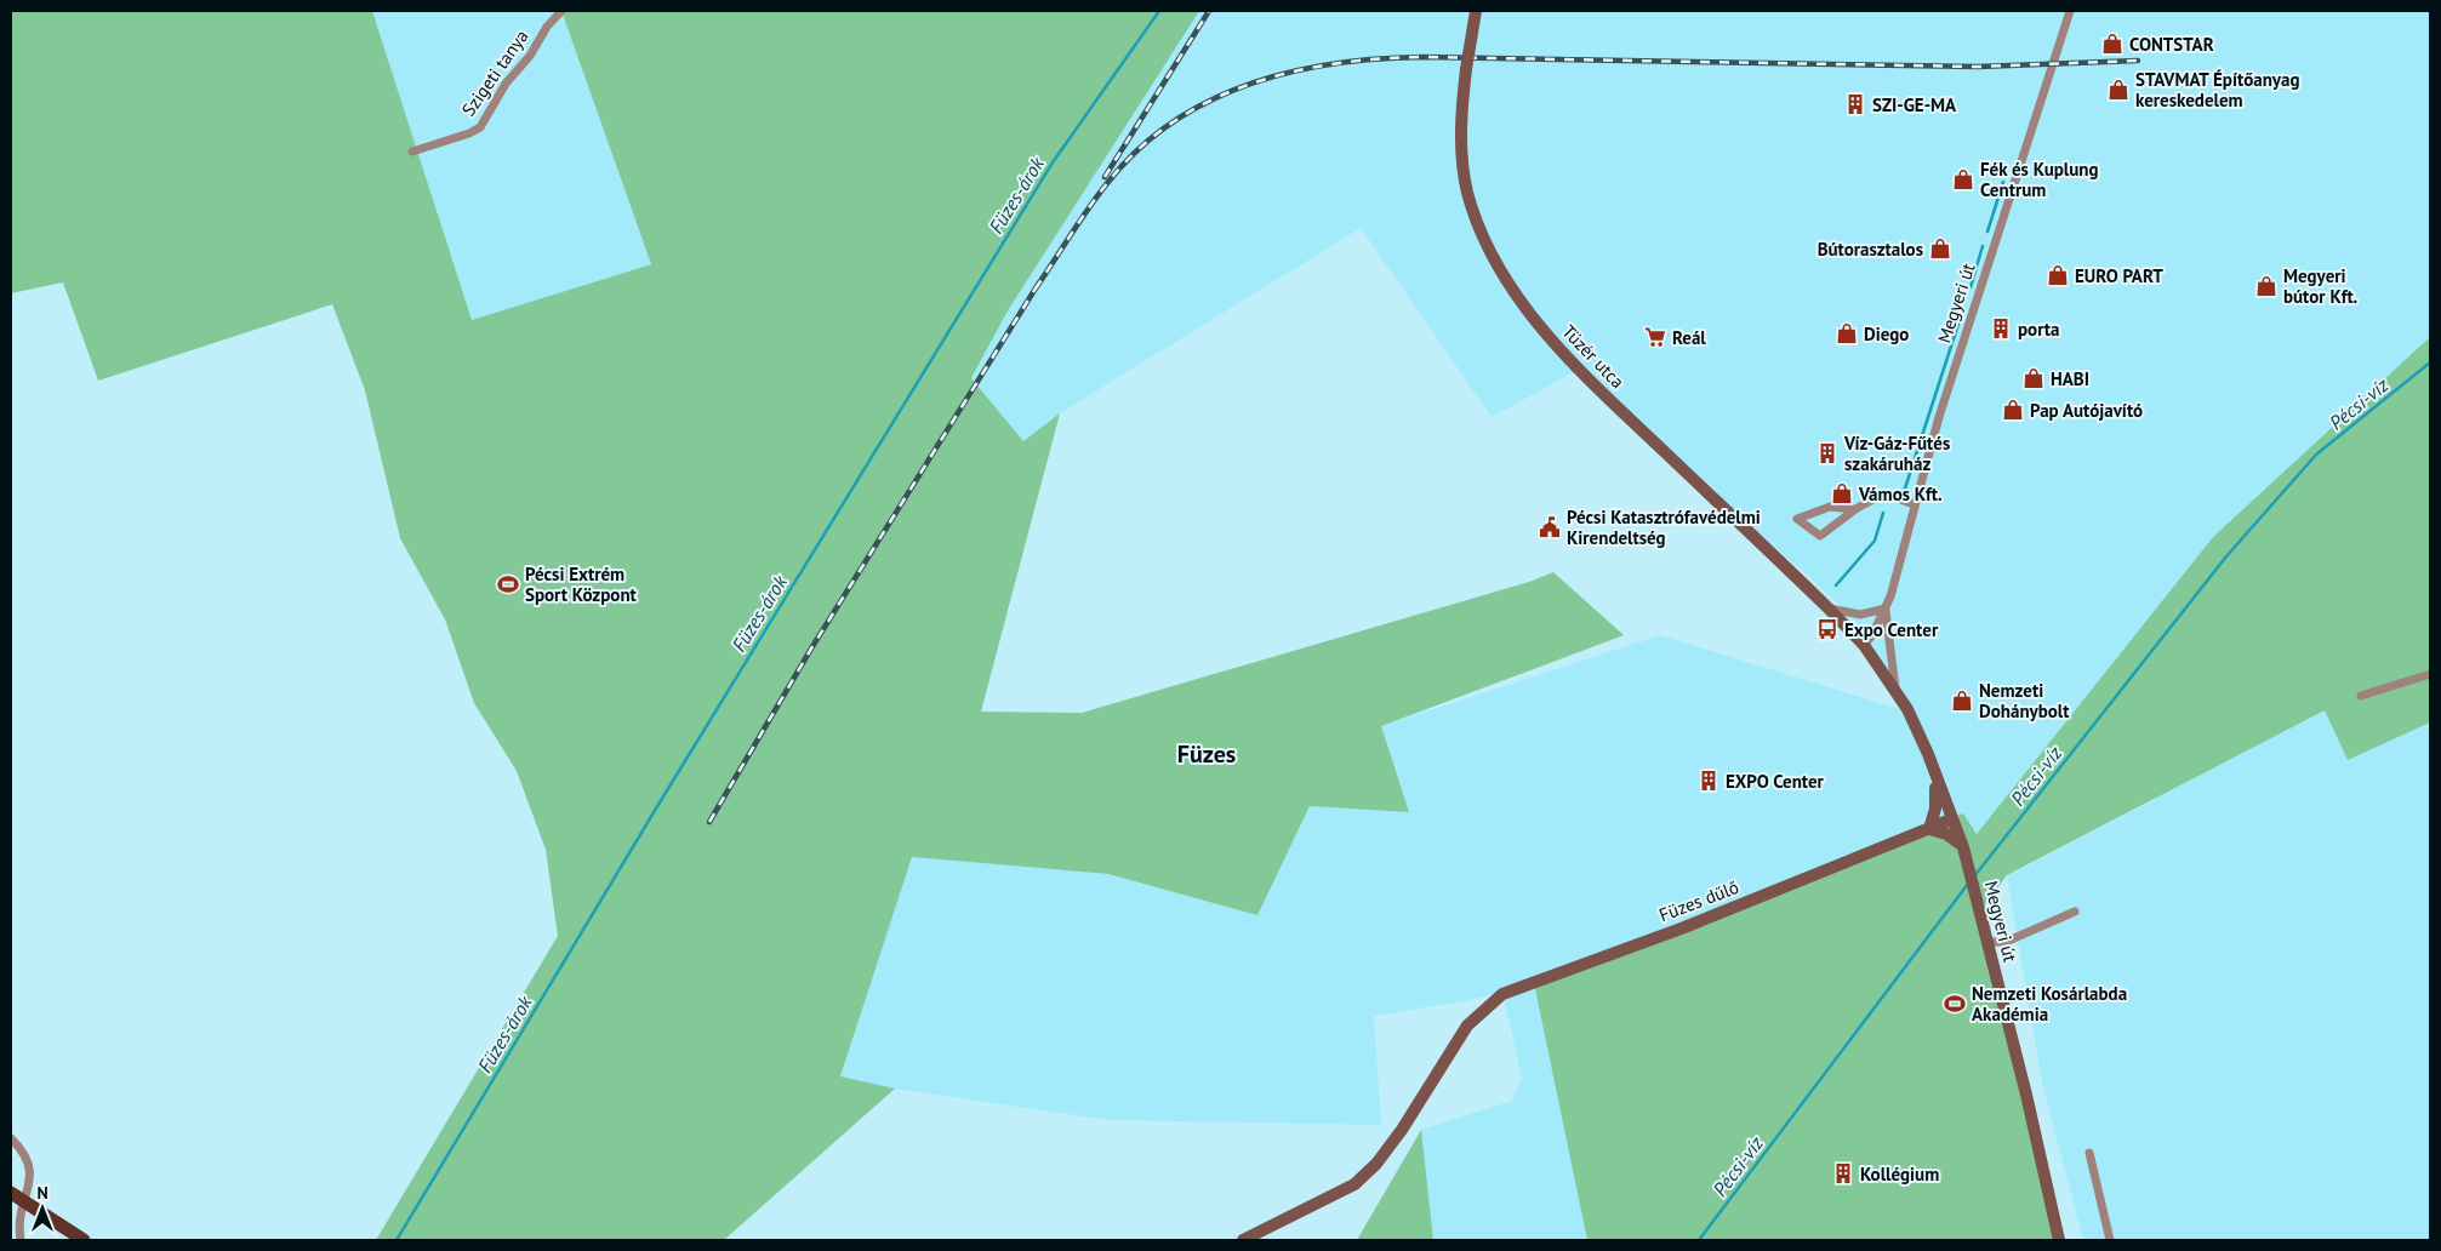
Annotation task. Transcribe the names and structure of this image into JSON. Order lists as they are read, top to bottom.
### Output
{
  "streets": {
    "street": [
      "Szigeti tanya",
      "Megyeri út",
      "Tüzér utca",
      "Füzes dűlő"
    ]
  },
  "crossings": [
    ["Megyeri út", "Tüzér utca"],
    ["Megyeri út", "Füzes dűlő"]
  ],
  "districts": ["Füzes"],
  "water": ["Füzes-árok", "Pécsi-víz"],
  "places": {
    "shop": [
      "CONTSTAR",
      "STAVMAT Építőanyag kereskedelem",
      "Fék és Kuplung Centrum",
      "Bútorasztalos",
      "EURO PART",
      "Megyeri bútor Kft.",
      "Diego",
      "HABI",
      "Pap Autójavító",
      "Vámos Kft.",
      "Nemzeti Dohánybolt"
    ],
    "building": [
      "SZI-GE-MA",
      "porta",
      "Víz-Gáz-Fűtés szakáruház",
      "EXPO Center",
      "Kollégium"
    ],
    "supermarket": ["Reál"],
    "public building": ["Pécsi Katasztrófavédelmi Kirendeltség"],
    "sports": ["Pécsi Extrém Sport Központ", "Nemzeti Kosárlabda Akadémia"],
    "bus stop": ["Expo Center"]
  },
  "north": "top"
}
